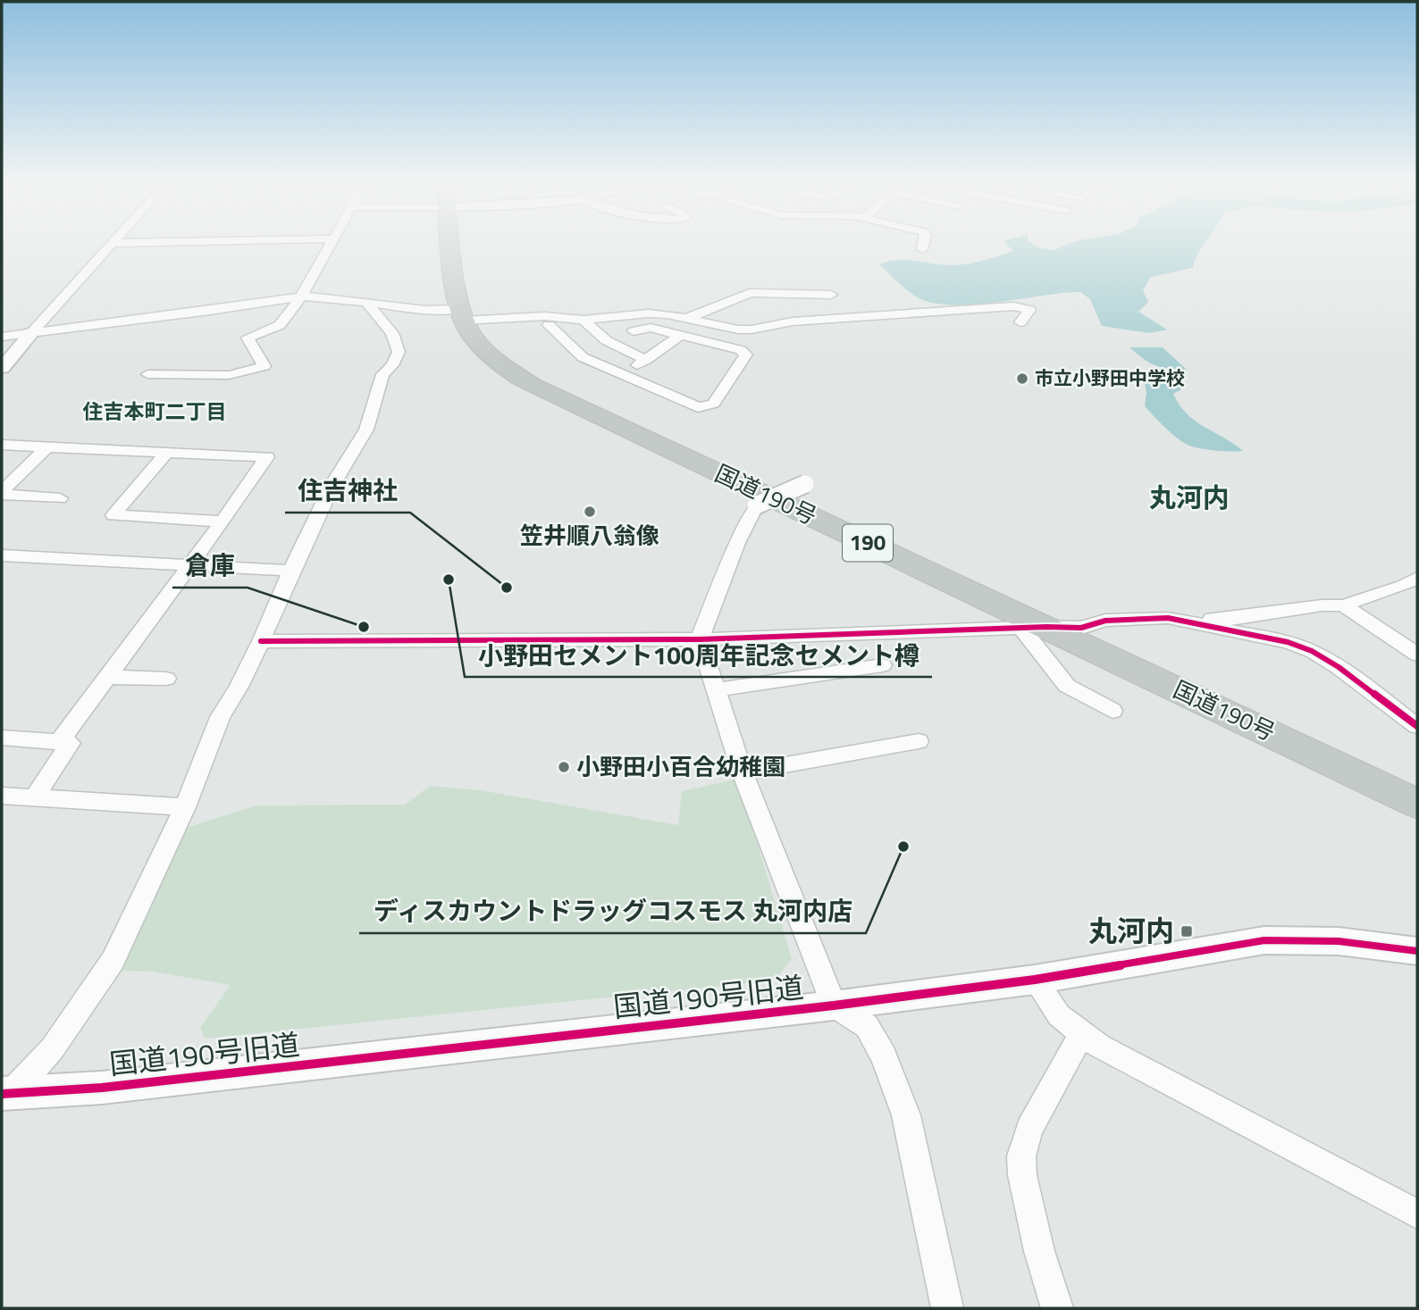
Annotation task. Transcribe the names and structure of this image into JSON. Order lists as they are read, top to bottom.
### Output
{
  "streets": {
    "highway": ["国道190号", "190"],
    "street": ["国道190号旧道"]
  },
  "districts": ["住吉本町二丁目", "丸河内"],
  "places": {
    "other": [
      "市立小野田中学校",
      "笠井順八翁像",
      "小野田セメント100周年記念セメント樽",
      "住吉神社",
      "倉庫",
      "小野田小百合幼稚園",
      "ディスカウントドラッグコスモス 丸河内店"
    ],
    "transit": ["丸河内"]
  }
}
